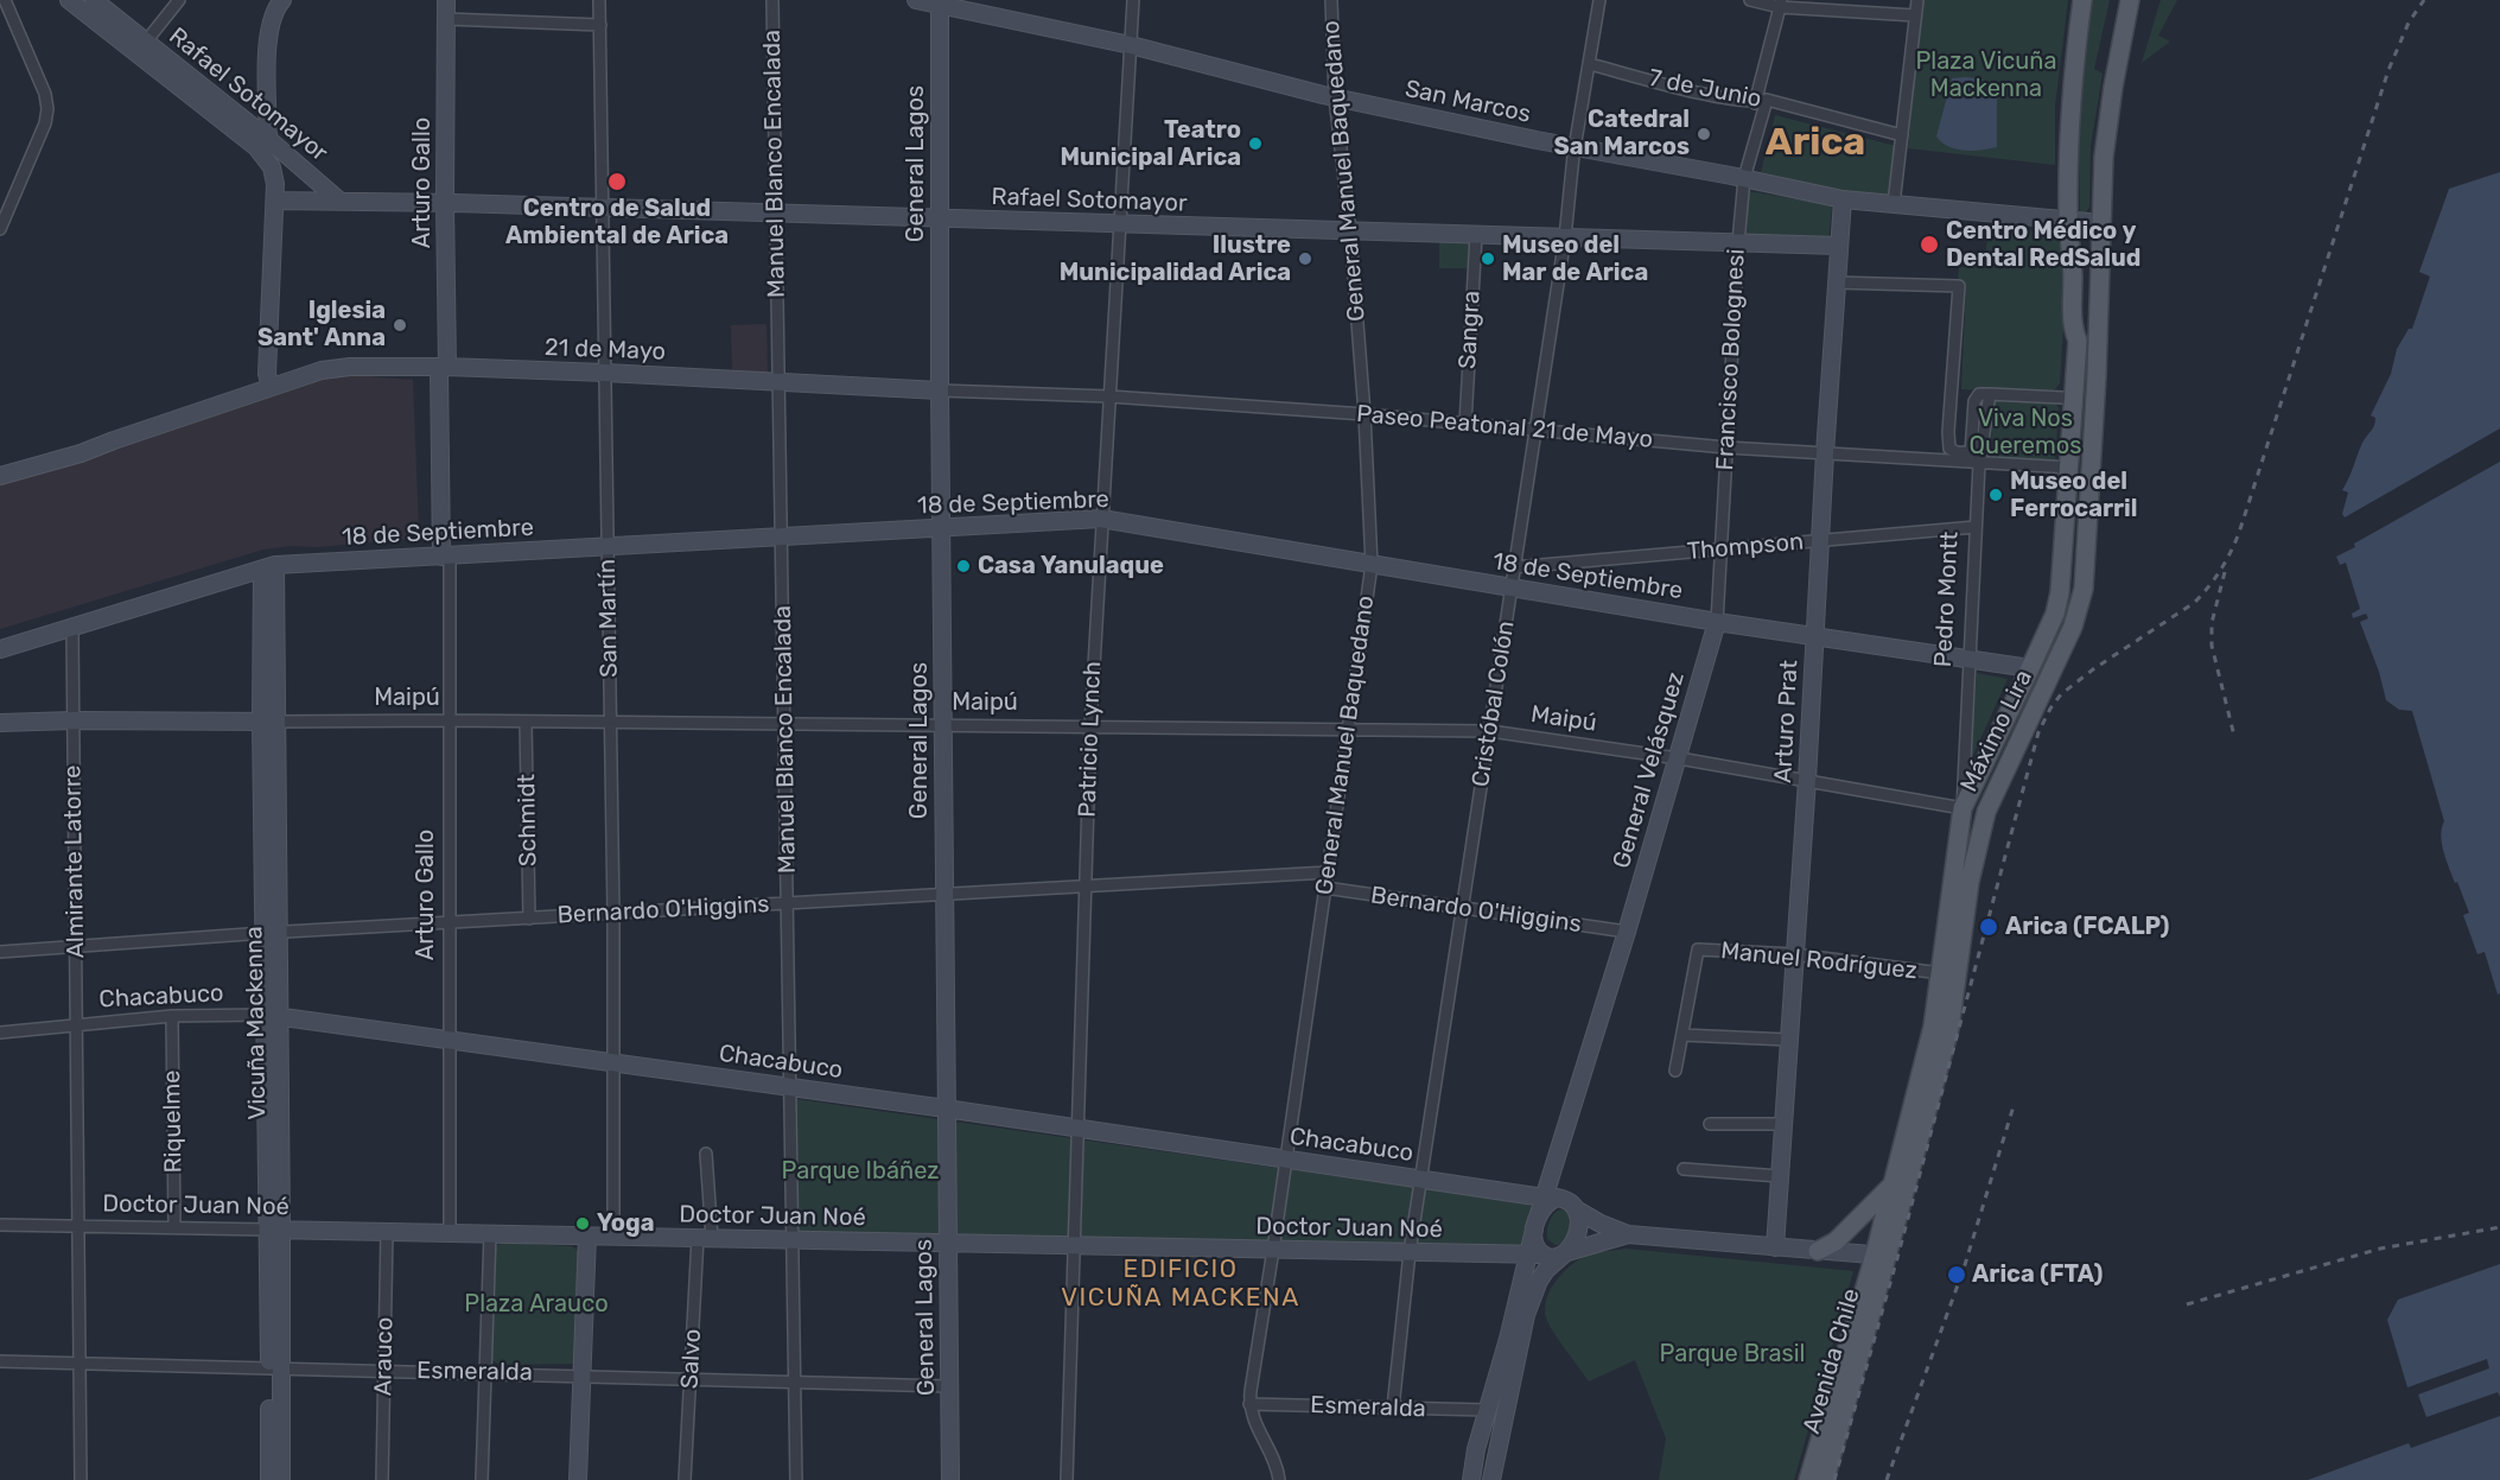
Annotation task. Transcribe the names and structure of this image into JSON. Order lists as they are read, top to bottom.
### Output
{
  "streets": {
    "main road": ["Máximo Lira", "Avenida Chile"],
    "street": [
      "7 de Junio",
      "Rafael Sotomayor",
      "San Marcos",
      "Manuel Blanco Encalada",
      "General Lagos",
      "General Manuel Baquedano",
      "Arturo Gallo",
      "Sangra",
      "21 de Mayo",
      "Francisco Bolognesi",
      "Paseo Peatonal 21 de Mayo",
      "18 de Septiembre",
      "Thompson",
      "Pedro Montt",
      "San Martín",
      "Maipú",
      "Cristóbal Colón",
      "Arturo Prat",
      "Patricio Lynch",
      "General Velásquez",
      "Schmidt",
      "Almirante Latorre",
      "Bernardo O'Higgins",
      "Manuel Rodríguez",
      "Chacabuco",
      "Vicuña Mackenna",
      "Riquelme",
      "Doctor Juan Noé",
      "Arauco",
      "Salvo",
      "Esmeralda"
    ]
  },
  "crossings": [
    ["7 de Junio", "Francisco Bolognesi"],
    ["7 de Junio", "Cristóbal Colón"],
    ["Rafael Sotomayor", "Manuel Blanco Encalada"],
    ["Rafael Sotomayor", "General Lagos"],
    ["Rafael Sotomayor", "General Manuel Baquedano"],
    ["Rafael Sotomayor", "Arturo Gallo"],
    ["Rafael Sotomayor", "Sangra"],
    ["Rafael Sotomayor", "Francisco Bolognesi"],
    ["Rafael Sotomayor", "San Martín"],
    ["Rafael Sotomayor", "Cristóbal Colón"],
    ["Rafael Sotomayor", "Arturo Prat"],
    ["Rafael Sotomayor", "Patricio Lynch"],
    ["San Marcos", "General Lagos"],
    ["San Marcos", "General Manuel Baquedano"],
    ["San Marcos", "Francisco Bolognesi"],
    ["San Marcos", "Cristóbal Colón"],
    ["San Marcos", "Arturo Prat"],
    ["San Marcos", "Máximo Lira"],
    ["San Marcos", "Patricio Lynch"],
    ["Manuel Blanco Encalada", "21 de Mayo"],
    ["Manuel Blanco Encalada", "18 de Septiembre"],
    ["Manuel Blanco Encalada", "Maipú"],
    ["Manuel Blanco Encalada", "Bernardo O'Higgins"],
    ["Manuel Blanco Encalada", "Chacabuco"],
    ["Manuel Blanco Encalada", "Doctor Juan Noé"],
    ["Manuel Blanco Encalada", "Esmeralda"],
    ["General Lagos", "21 de Mayo"],
    ["General Lagos", "Paseo Peatonal 21 de Mayo"],
    ["General Lagos", "18 de Septiembre"],
    ["General Lagos", "Maipú"],
    ["General Lagos", "Bernardo O'Higgins"],
    ["General Lagos", "Chacabuco"],
    ["General Lagos", "Doctor Juan Noé"],
    ["General Lagos", "Esmeralda"],
    ["General Manuel Baquedano", "Paseo Peatonal 21 de Mayo"],
    ["General Manuel Baquedano", "18 de Septiembre"],
    ["General Manuel Baquedano", "Maipú"],
    ["General Manuel Baquedano", "Bernardo O'Higgins"],
    ["General Manuel Baquedano", "Chacabuco"],
    ["General Manuel Baquedano", "Doctor Juan Noé"],
    ["General Manuel Baquedano", "Esmeralda"],
    ["Arturo Gallo", "21 de Mayo"],
    ["Arturo Gallo", "18 de Septiembre"],
    ["Arturo Gallo", "Maipú"],
    ["Arturo Gallo", "Bernardo O'Higgins"],
    ["Arturo Gallo", "Chacabuco"],
    ["Arturo Gallo", "Doctor Juan Noé"],
    ["Sangra", "Paseo Peatonal 21 de Mayo"],
    ["21 de Mayo", "Paseo Peatonal 21 de Mayo"],
    ["21 de Mayo", "San Martín"],
    ["Francisco Bolognesi", "Paseo Peatonal 21 de Mayo"],
    ["Francisco Bolognesi", "18 de Septiembre"],
    ["Francisco Bolognesi", "Thompson"],
    ["Francisco Bolognesi", "General Velásquez"],
    ["Paseo Peatonal 21 de Mayo", "Pedro Montt"],
    ["Paseo Peatonal 21 de Mayo", "Cristóbal Colón"],
    ["Paseo Peatonal 21 de Mayo", "Arturo Prat"],
    ["Paseo Peatonal 21 de Mayo", "Máximo Lira"],
    ["Paseo Peatonal 21 de Mayo", "Patricio Lynch"],
    ["18 de Septiembre", "Pedro Montt"],
    ["18 de Septiembre", "San Martín"],
    ["18 de Septiembre", "Cristóbal Colón"],
    ["18 de Septiembre", "Arturo Prat"],
    ["18 de Septiembre", "Máximo Lira"],
    ["18 de Septiembre", "Patricio Lynch"],
    ["18 de Septiembre", "General Velásquez"],
    ["18 de Septiembre", "Almirante Latorre"],
    ["18 de Septiembre", "Vicuña Mackenna"],
    ["Thompson", "Pedro Montt"],
    ["Thompson", "Cristóbal Colón"],
    ["Thompson", "Arturo Prat"],
    ["Pedro Montt", "Maipú"],
    ["Pedro Montt", "Máximo Lira"],
    ["San Martín", "Maipú"],
    ["San Martín", "Bernardo O'Higgins"],
    ["San Martín", "Chacabuco"],
    ["San Martín", "Doctor Juan Noé"],
    ["Maipú", "Cristóbal Colón"],
    ["Maipú", "Arturo Prat"],
    ["Maipú", "Máximo Lira"],
    ["Maipú", "Patricio Lynch"],
    ["Maipú", "General Velásquez"],
    ["Maipú", "Schmidt"],
    ["Maipú", "Almirante Latorre"],
    ["Maipú", "Vicuña Mackenna"],
    ["Cristóbal Colón", "Bernardo O'Higgins"],
    ["Cristóbal Colón", "Chacabuco"],
    ["Cristóbal Colón", "Doctor Juan Noé"],
    ["Cristóbal Colón", "Esmeralda"],
    ["Arturo Prat", "Manuel Rodríguez"],
    ["Máximo Lira", "Manuel Rodríguez"],
    ["Máximo Lira", "Avenida Chile"],
    ["Patricio Lynch", "Bernardo O'Higgins"],
    ["Patricio Lynch", "Chacabuco"],
    ["Patricio Lynch", "Doctor Juan Noé"],
    ["General Velásquez", "Bernardo O'Higgins"],
    ["General Velásquez", "Chacabuco"],
    ["General Velásquez", "Doctor Juan Noé"],
    ["Schmidt", "Bernardo O'Higgins"],
    ["Almirante Latorre", "Bernardo O'Higgins"],
    ["Almirante Latorre", "Chacabuco"],
    ["Almirante Latorre", "Doctor Juan Noé"],
    ["Almirante Latorre", "Esmeralda"],
    ["Bernardo O'Higgins", "Vicuña Mackenna"],
    ["Chacabuco", "Vicuña Mackenna"],
    ["Chacabuco", "Riquelme"],
    ["Chacabuco", "Doctor Juan Noé"],
    ["Vicuña Mackenna", "Doctor Juan Noé"],
    ["Vicuña Mackenna", "Esmeralda"],
    ["Riquelme", "Doctor Juan Noé"],
    ["Doctor Juan Noé", "Arauco"],
    ["Doctor Juan Noé", "Salvo"],
    ["Arauco", "Esmeralda"],
    ["Salvo", "Esmeralda"]
  ],
  "districts": ["Arica", "EDIFICIO VICUÑA MACKENA"],
  "parks": [
    "Plaza Vicuña Mackenna",
    "Viva Nos Queremos",
    "Parque Ibáñez",
    "Plaza Arauco",
    "Parque Brasil"
  ],
  "places": [
    "Catedral San Marcos",
    "Teatro Municipal Arica",
    "Centro de Salud Ambiental de Arica",
    "Centro Médico y Dental RedSalud",
    "Ilustre Municipalidad Arica",
    "Museo del Mar de Arica",
    "Iglesia Sant' Anna",
    "Museo del Ferrocarril",
    "Casa Yanulaque",
    "Arica (FCALP)",
    "Yoga",
    "Arica (FTA)"
  ]
}
